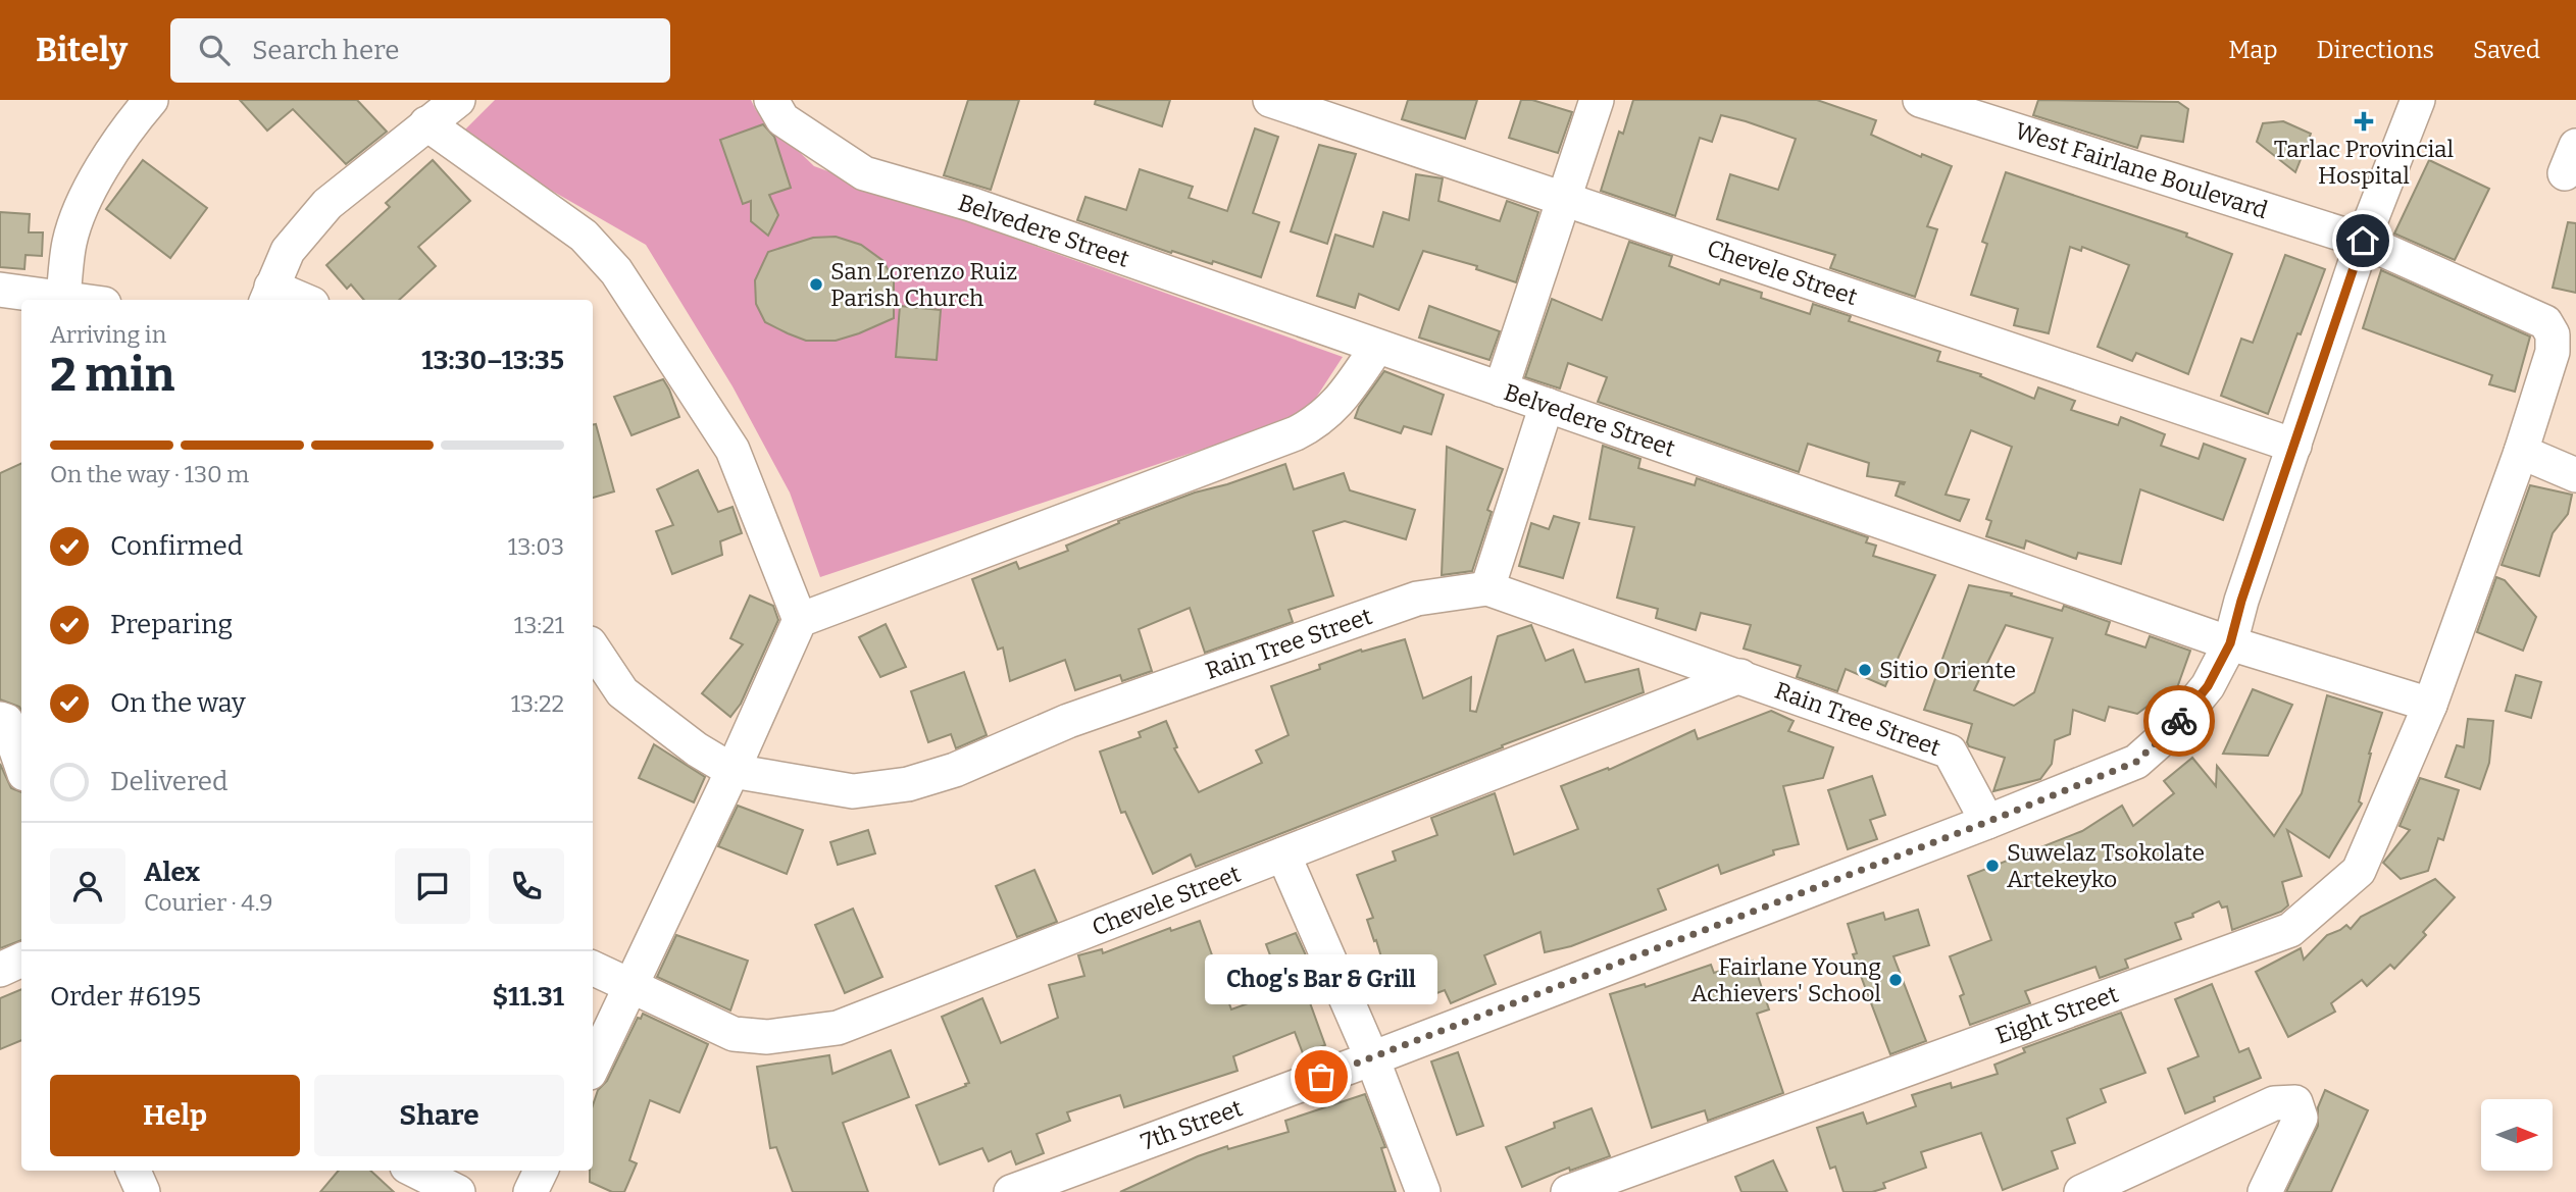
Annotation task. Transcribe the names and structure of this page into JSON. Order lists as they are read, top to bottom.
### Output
{
  "streets": {
    "street": [
      "West Fairlane Boulevard",
      "Belvedere Street",
      "Chevele Street",
      "Rain Tree Street",
      "Eight Street",
      "7th Street"
    ]
  },
  "crossings": [
    ["West Fairlane Boulevard", "Eight Street"],
    ["West Fairlane Boulevard", "7th Street"],
    ["Belvedere Street", "Eight Street"],
    ["Belvedere Street", "7th Street"],
    ["Chevele Street", "Rain Tree Street"],
    ["Chevele Street", "7th Street"],
    ["Rain Tree Street", "7th Street"]
  ],
  "places": {
    "health": ["Tarlac Provincial Hospital"],
    "other": [
      "San Lorenzo Ruiz Parish Church",
      "Sitio Oriente",
      "Suwelaz Tsokolate Artekeyko",
      "Fairlane Young Achievers' School",
      "Chog's Bar & Grill"
    ]
  },
  "north": "right",
  "page": {
    "header": "Bitely",
    "search": "Search here",
    "nav": ["Map", "Directions", "Saved"],
    "heading": ["2 min", "Arriving in", "13:30–13:35"],
    "panel": [
      "Alex",
      "Courier · 4.9",
      "Order #6195",
      "$11.31"
    ],
    "bar": "On the way · 130 m",
    "list": [
      ["Confirmed", "13:03"],
      ["Preparing", "13:21"],
      ["On the way", "13:22"],
      "Delivered"
    ],
    "bubble": "Chog's Bar & Grill",
    "buttons": ["Help", "Share"]
  }
}
